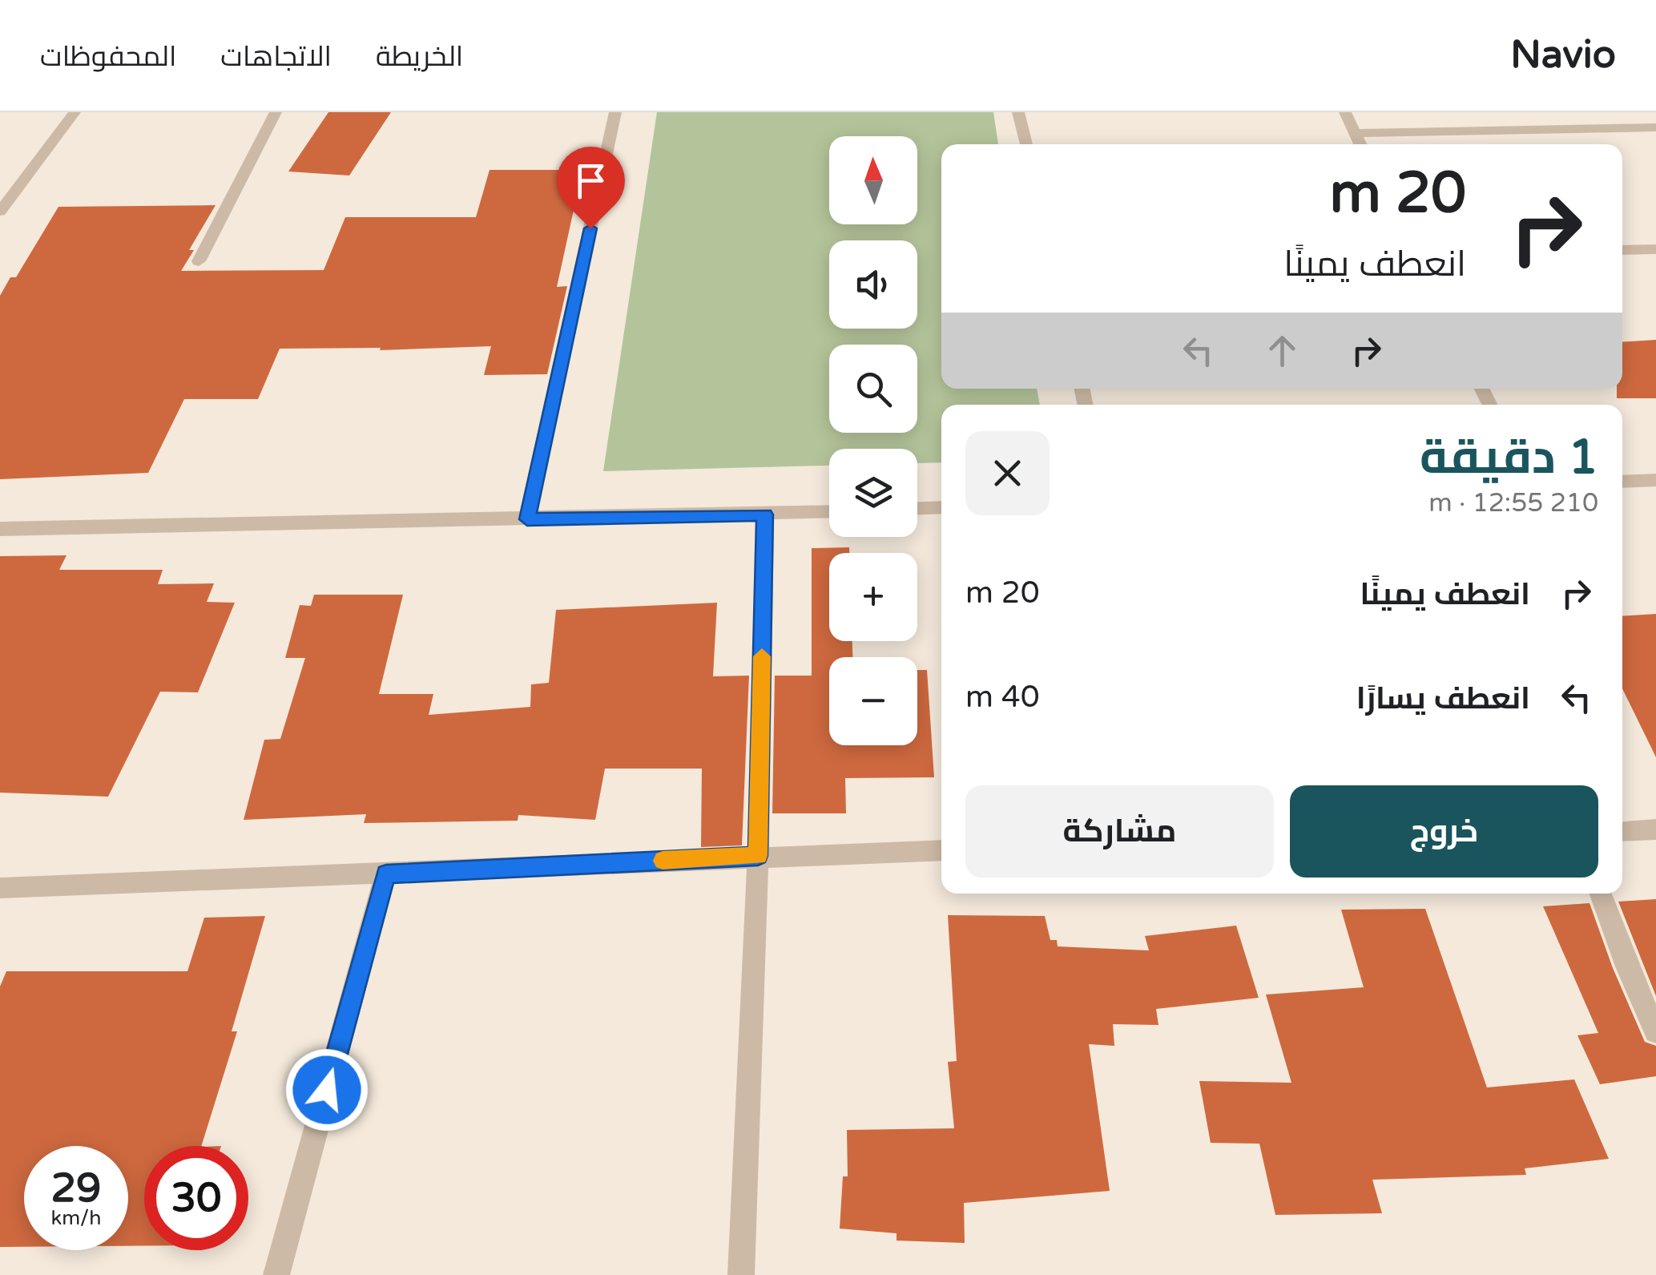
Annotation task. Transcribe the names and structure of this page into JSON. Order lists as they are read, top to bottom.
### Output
{
  "north": "top",
  "page": {
    "header": "Navio",
    "nav": ["الخريطة", "الاتجاهات", "المحفوظات"],
    "map_buttons": ["+", "−"],
    "turn": ["20 m", "انعطف يمينًا"],
    "heading": ["1 دقيقة", "210 m · 12:55"],
    "list": [
      {
        "name": "انعطف يمينًا",
        "value": "20 m"
      },
      {
        "name": "انعطف يسارًا",
        "value": "40 m"
      }
    ],
    "buttons": ["خروج", "مشاركة"],
    "speed": "29 km/h",
    "limit": "30"
  }
}
